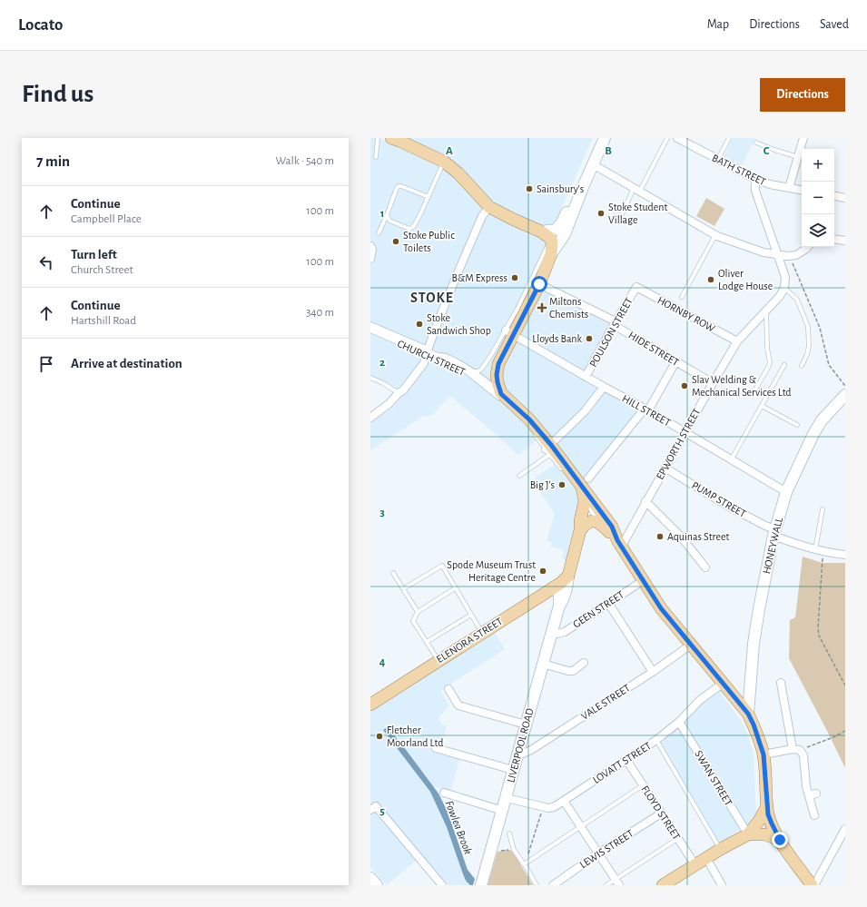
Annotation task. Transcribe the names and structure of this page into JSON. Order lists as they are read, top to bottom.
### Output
{
  "streets": {
    "main road": ["CHURCH STREET", "ELENORA STREET", "LIVERPOOL ROAD"],
    "street": [
      "BATH STREET",
      "HORNBY ROW",
      "POULSON STREET",
      "HIDE STREET",
      "HILL STREET",
      "EPWORTH STREET",
      "PUMP STREET",
      "HONEYWALL",
      "GEEN STREET",
      "VALE STREET",
      "LOVATT STREET",
      "SWAN STREET",
      "FLOYD STREET",
      "LEWIS STREET"
    ]
  },
  "crossings": [
    ["HORNBY ROW", "POULSON STREET"],
    ["HORNBY ROW", "EPWORTH STREET"],
    ["POULSON STREET", "HIDE STREET"],
    ["POULSON STREET", "HILL STREET"],
    ["HIDE STREET", "EPWORTH STREET"],
    ["CHURCH STREET", "LIVERPOOL ROAD"],
    ["HILL STREET", "EPWORTH STREET"],
    ["HILL STREET", "HONEYWALL"],
    ["EPWORTH STREET", "PUMP STREET"],
    ["PUMP STREET", "HONEYWALL"],
    ["GEEN STREET", "LIVERPOOL ROAD"],
    ["ELENORA STREET", "LIVERPOOL ROAD"],
    ["VALE STREET", "LIVERPOOL ROAD"],
    ["LIVERPOOL ROAD", "LOVATT STREET"],
    ["LOVATT STREET", "SWAN STREET"],
    ["LOVATT STREET", "FLOYD STREET"],
    ["FLOYD STREET", "LEWIS STREET"]
  ],
  "districts": ["STOKE"],
  "water": ["Fowlea Brook"],
  "places": {
    "other": [
      "Sainsbury's",
      "Stoke Student Village",
      "Stoke Public Toilets",
      "B&M Express",
      "Oliver Lodge House",
      "Stoke Sandwich Shop",
      "Lloyds Bank",
      "Slav Welding & Mechanical Services Ltd",
      "Big J's",
      "Aquinas Street",
      "Spode Museum Trust Heritage Centre",
      "Fletcher Moorland Ltd"
    ],
    "health": ["Miltons Chemists"]
  },
  "page": {
    "header": "Locato",
    "nav": ["Map", "Directions", "Saved"],
    "buttons": "Directions",
    "title": "Find us",
    "heading": ["7 min", "Walk · 540 m"],
    "map_buttons": ["+", "−"],
    "list": [
      ["Continue", "Campbell Place", "100 m"],
      ["Turn left", "Church Street", "100 m"],
      ["Continue", "Hartshill Road", "340 m"],
      "Arrive at destination"
    ]
  },
  "grid": {
    "columns": ["A", "B", "C"],
    "rows": [
      "1",
      "2",
      "3",
      "4",
      "5"
    ]
  }
}
